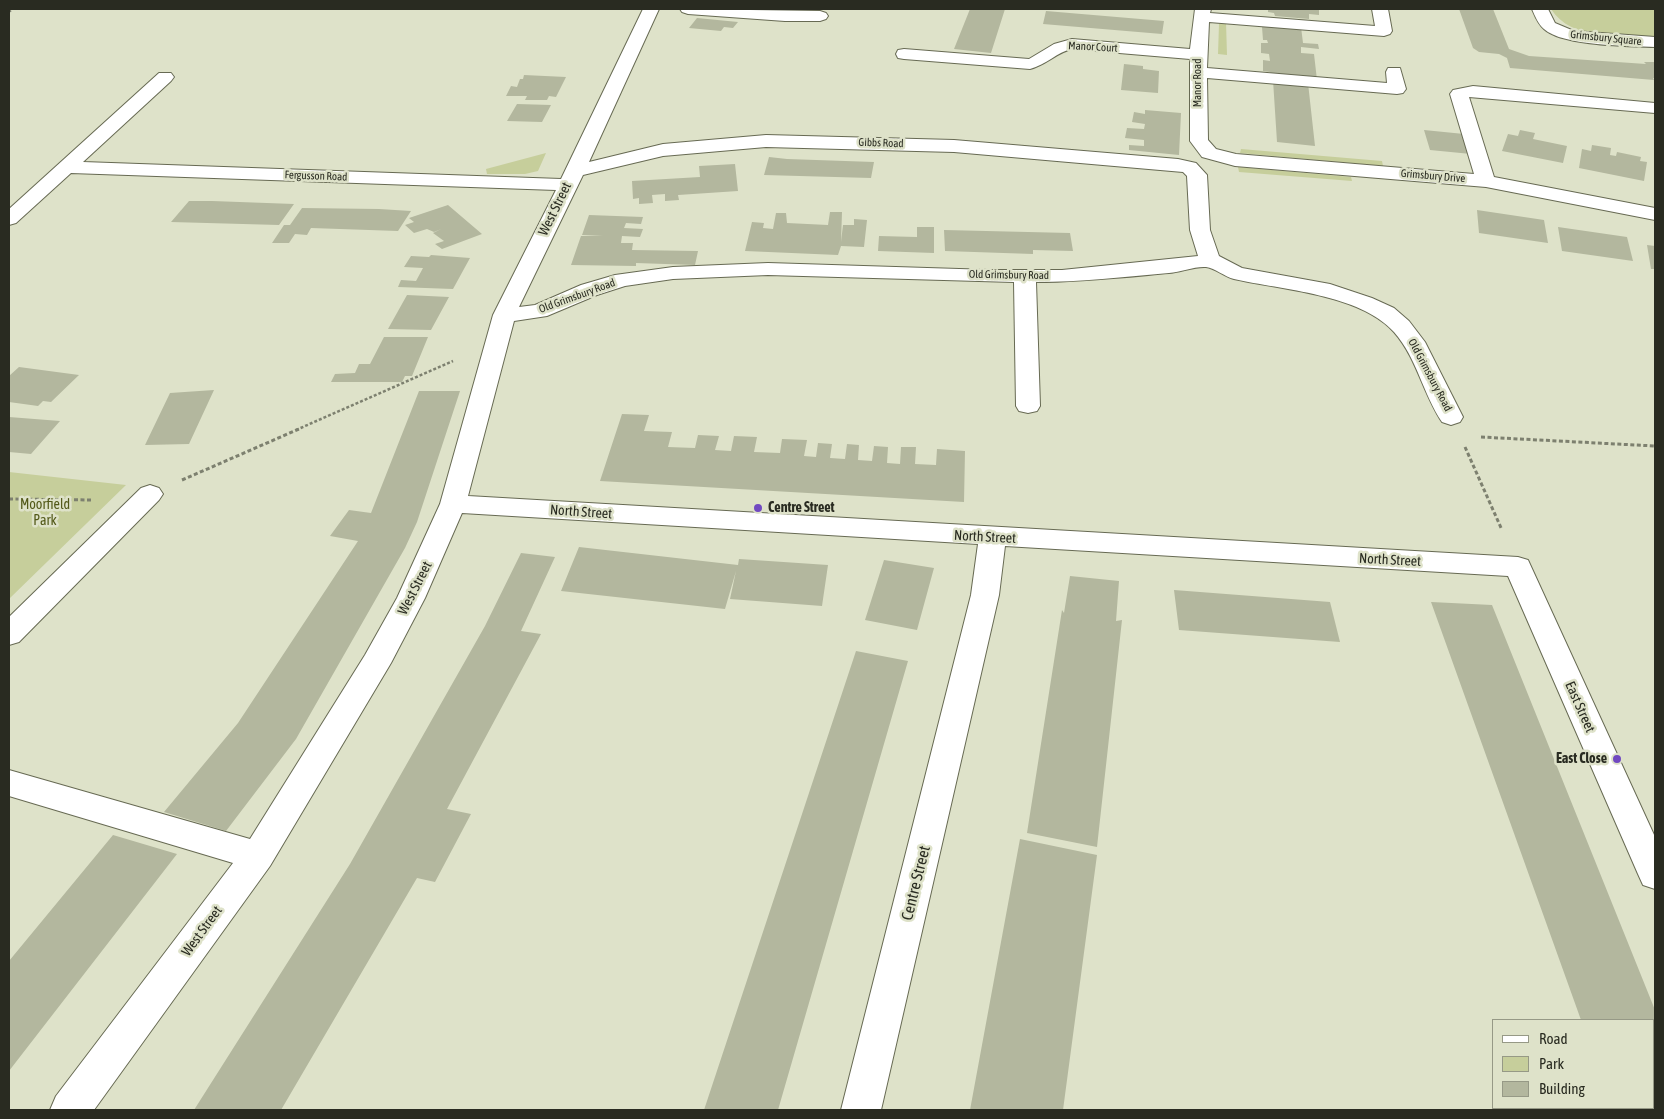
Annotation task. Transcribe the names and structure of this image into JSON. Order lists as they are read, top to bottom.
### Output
{
  "streets": {
    "street": [
      "Grimsbury Square",
      "Manor Court",
      "Manor Road",
      "Gibbs Road",
      "Fergusson Road",
      "Grimsbury Drive",
      "West Street",
      "Old Grimsbury Road",
      "North Street",
      "East Street",
      "Centre Street"
    ]
  },
  "crossings": [
    ["Manor Court", "Manor Road"],
    ["Manor Road", "Grimsbury Drive"],
    ["Gibbs Road", "Fergusson Road"],
    ["Gibbs Road", "West Street"],
    ["Gibbs Road", "Old Grimsbury Road"],
    ["Fergusson Road", "West Street"],
    ["West Street", "Old Grimsbury Road"],
    ["West Street", "North Street"],
    ["North Street", "East Street"],
    ["North Street", "Centre Street"]
  ],
  "parks": ["Moorfield Park"],
  "places": ["Centre Street", "East Close"],
  "legend": ["Road", "Park", "Building"]
}
